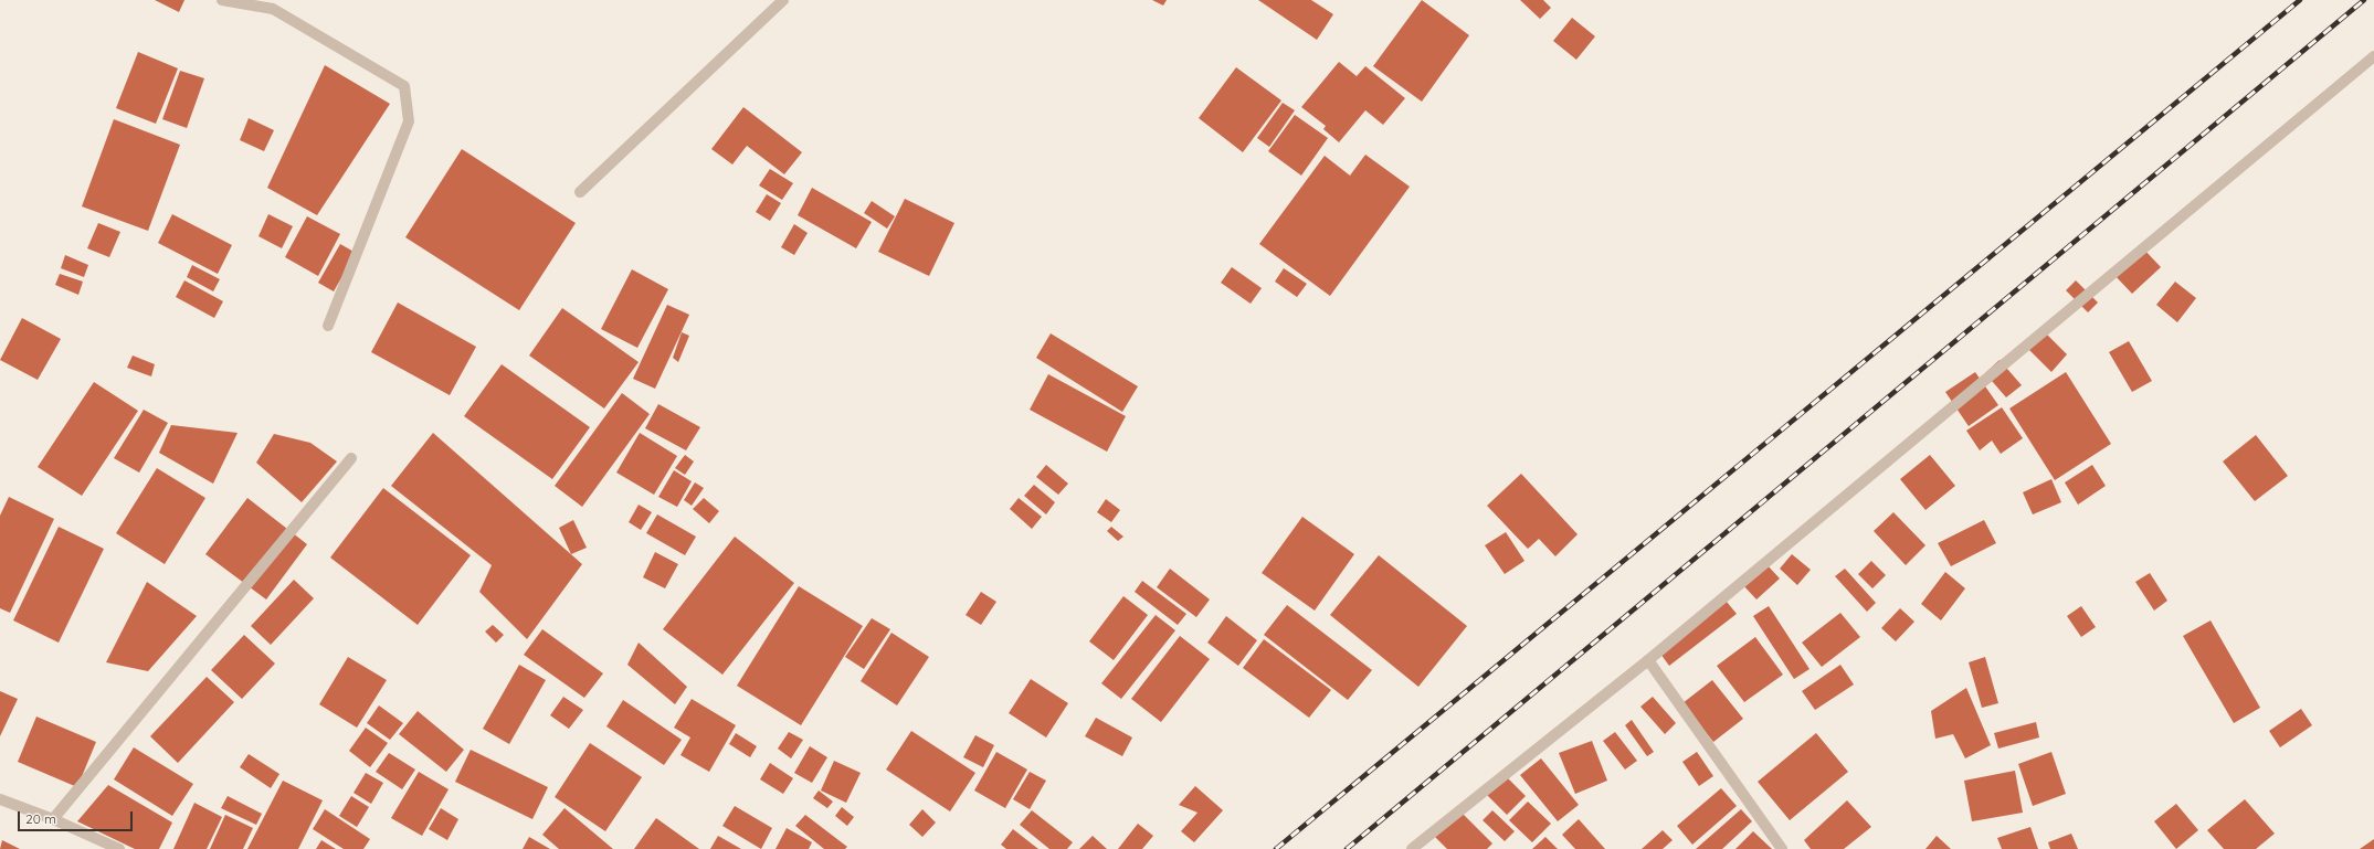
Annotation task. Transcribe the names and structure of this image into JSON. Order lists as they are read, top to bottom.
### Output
{
  "scale_bar": "20 m"
}
